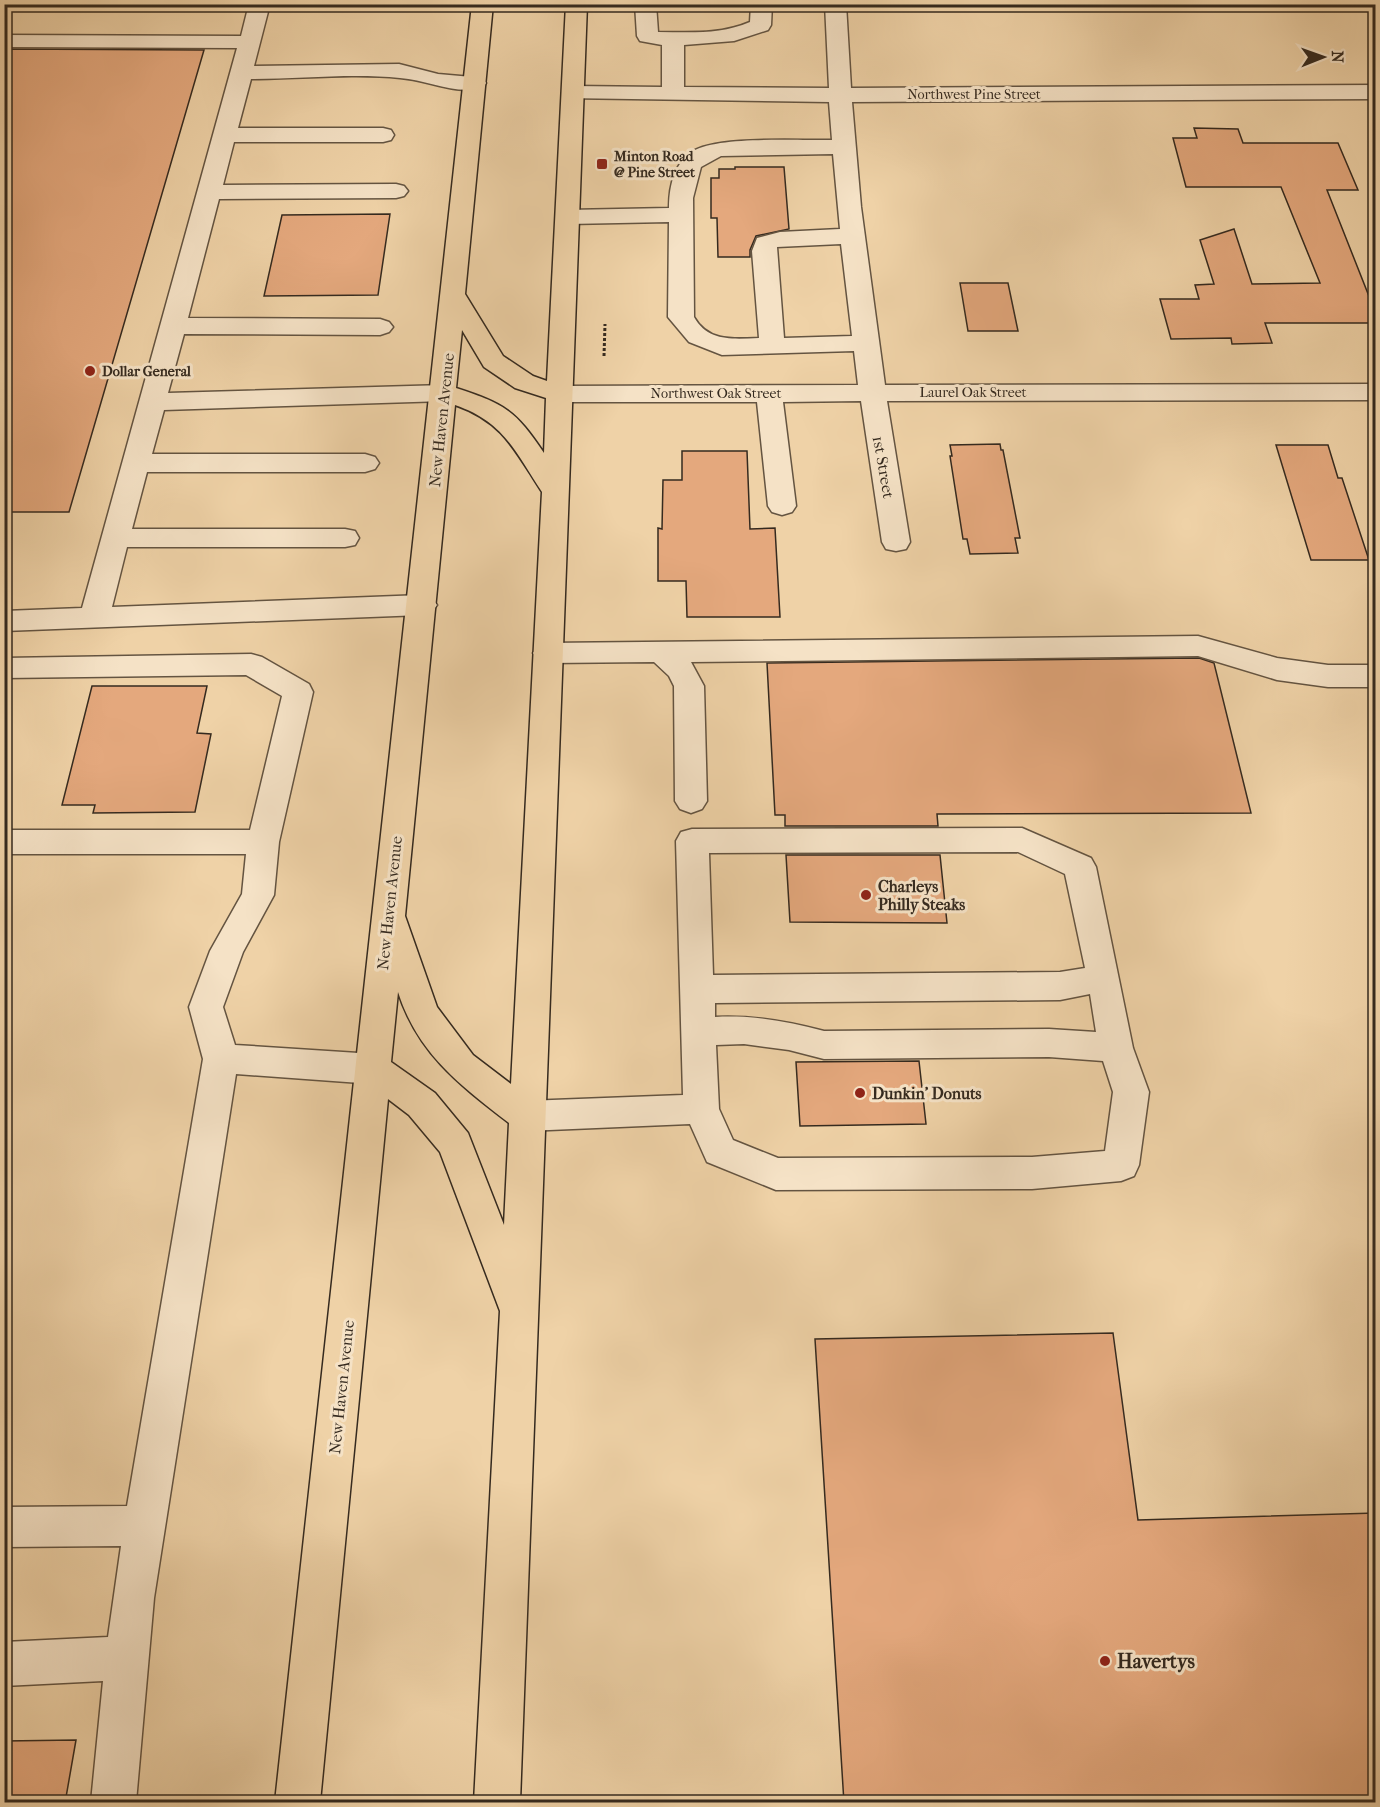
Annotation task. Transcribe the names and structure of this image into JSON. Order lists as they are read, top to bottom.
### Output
{
  "streets": {
    "main road": ["New Haven Avenue"],
    "street": [
      "Northwest Pine Street",
      "Laurel Oak Street",
      "Northwest Oak Street",
      "1st Street"
    ]
  },
  "crossings": [
    ["Laurel Oak Street", "Northwest Oak Street"],
    ["Laurel Oak Street", "1st Street"],
    ["Northwest Oak Street", "1st Street"]
  ],
  "places": {
    "transit": ["Minton Road @ Pine Street"],
    "other": [
      "Dollar General",
      "Charleys Philly Steaks",
      "Dunkin' Donuts",
      "Havertys"
    ]
  },
  "north": "right"
}
